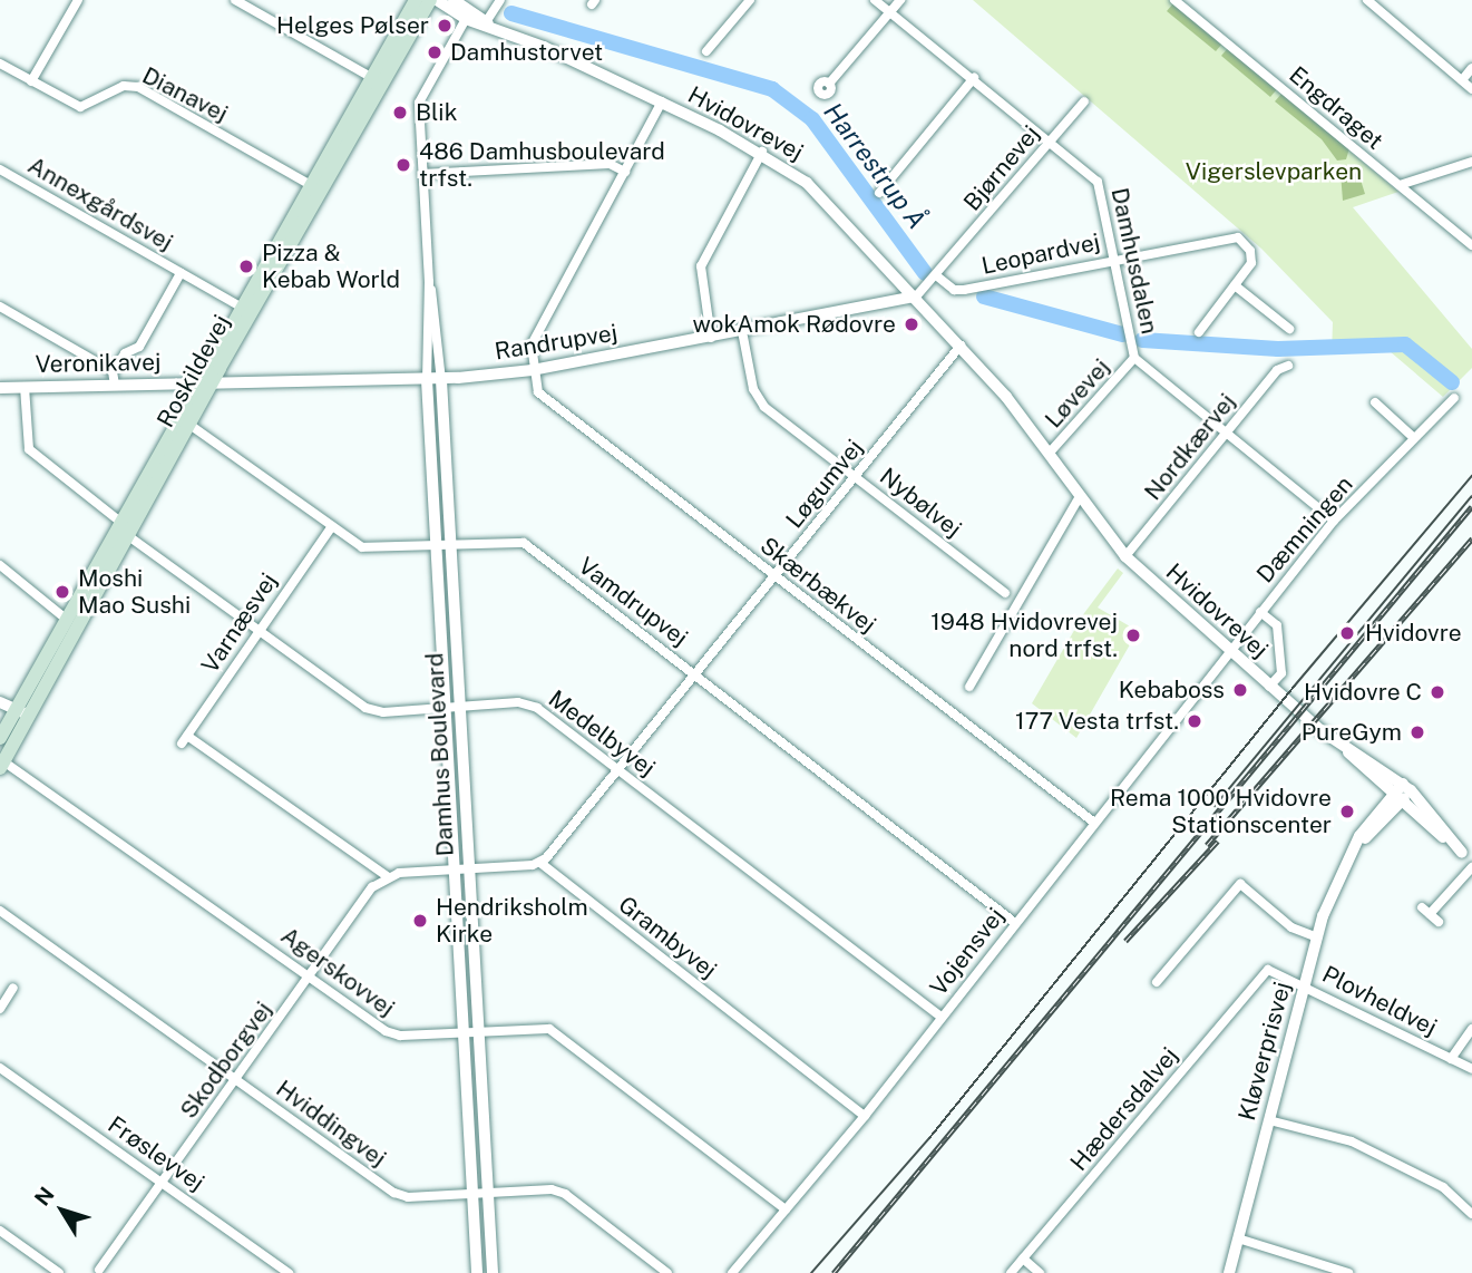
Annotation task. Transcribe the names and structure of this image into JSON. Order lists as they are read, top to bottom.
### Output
{
  "streets": {
    "main road": ["Roskildevej"],
    "street": [
      "Dianavej",
      "Engdraget",
      "Hvidovrevej",
      "Bjørnevej",
      "Annexgårdsvej",
      "Leopardvej",
      "Damhusdalen",
      "Randrupvej",
      "Veronikavej",
      "Løvevej",
      "Nordkærvej",
      "Løgumvej",
      "Nybølvej",
      "Dæmningen",
      "Skærbækvej",
      "Vamdrupvej",
      "Varnæsvej",
      "Medelbyvej",
      "Damhus Boulevard",
      "Grambyvej",
      "Vojensvej",
      "Agerskovvej",
      "Plovheldvej",
      "Kløverprisvej",
      "Skodborgvej",
      "Hædersdalvej",
      "Hviddingvej",
      "Frøslevvej"
    ]
  },
  "crossings": [
    ["Dianavej", "Roskildevej"],
    ["Hvidovrevej", "Bjørnevej"],
    ["Hvidovrevej", "Randrupvej"],
    ["Hvidovrevej", "Løvevej"],
    ["Hvidovrevej", "Nordkærvej"],
    ["Hvidovrevej", "Løgumvej"],
    ["Hvidovrevej", "Dæmningen"],
    ["Hvidovrevej", "Damhus Boulevard"],
    ["Hvidovrevej", "Vojensvej"],
    ["Hvidovrevej", "Kløverprisvej"],
    ["Bjørnevej", "Leopardvej"],
    ["Bjørnevej", "Damhusdalen"],
    ["Bjørnevej", "Randrupvej"],
    ["Annexgårdsvej", "Roskildevej"],
    ["Leopardvej", "Damhusdalen"],
    ["Damhusdalen", "Løvevej"],
    ["Damhusdalen", "Nordkærvej"],
    ["Damhusdalen", "Dæmningen"],
    ["Randrupvej", "Veronikavej"],
    ["Randrupvej", "Roskildevej"],
    ["Randrupvej", "Nybølvej"],
    ["Randrupvej", "Skærbækvej"],
    ["Randrupvej", "Damhus Boulevard"],
    ["Veronikavej", "Roskildevej"],
    ["Veronikavej", "Medelbyvej"],
    ["Roskildevej", "Vamdrupvej"],
    ["Roskildevej", "Medelbyvej"],
    ["Roskildevej", "Agerskovvej"],
    ["Løgumvej", "Nybølvej"],
    ["Løgumvej", "Skærbækvej"],
    ["Løgumvej", "Vamdrupvej"],
    ["Løgumvej", "Medelbyvej"],
    ["Løgumvej", "Grambyvej"],
    ["Dæmningen", "Vojensvej"],
    ["Skærbækvej", "Vojensvej"],
    ["Vamdrupvej", "Varnæsvej"],
    ["Vamdrupvej", "Damhus Boulevard"],
    ["Vamdrupvej", "Vojensvej"],
    ["Varnæsvej", "Medelbyvej"],
    ["Varnæsvej", "Skodborgvej"],
    ["Medelbyvej", "Damhus Boulevard"],
    ["Medelbyvej", "Vojensvej"],
    ["Damhus Boulevard", "Agerskovvej"],
    ["Damhus Boulevard", "Hviddingvej"],
    ["Grambyvej", "Vojensvej"],
    ["Vojensvej", "Agerskovvej"],
    ["Agerskovvej", "Skodborgvej"],
    ["Plovheldvej", "Kløverprisvej"],
    ["Plovheldvej", "Hædersdalvej"],
    ["Skodborgvej", "Hviddingvej"],
    ["Skodborgvej", "Frøslevvej"]
  ],
  "water": ["Harrestrup Å"],
  "parks": ["Vigerslevparken"],
  "places": [
    "Helges Pølser",
    "Damhustorvet",
    "Blik",
    "486 Damhusboulevard trfst.",
    "Pizza & Kebab World",
    "wokAmok Rødovre",
    "Moshi Mao Sushi",
    "Hvidovre",
    "1948 Hvidovrevej nord trfst.",
    "Kebaboss",
    "Hvidovre C",
    "177 Vesta trfst.",
    "PureGym",
    "Rema 1000 Hvidovre Stationscenter",
    "Hendriksholm Kirke"
  ],
  "north": "top left"
}
